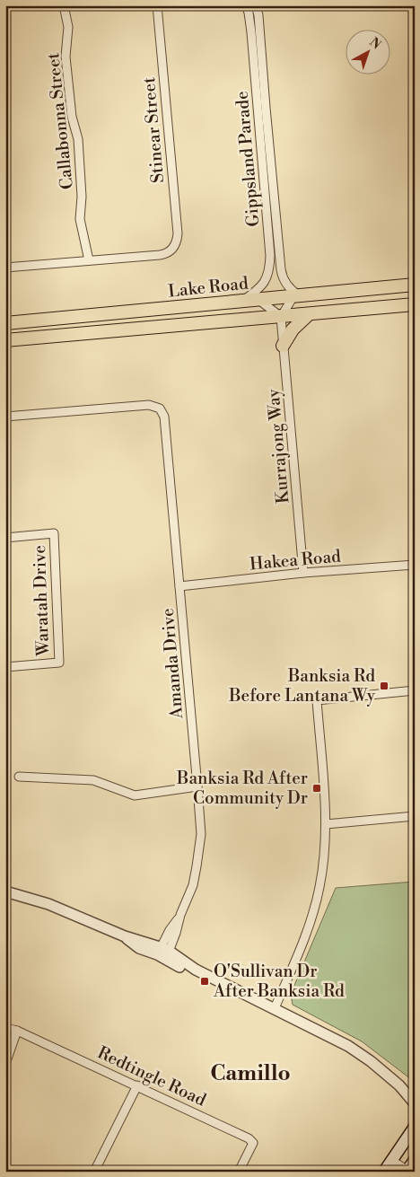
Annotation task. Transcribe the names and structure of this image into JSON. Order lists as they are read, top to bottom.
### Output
{
  "streets": {
    "main road": ["Lake Road"],
    "street": [
      "Callabonna Street",
      "Stinear Street",
      "Gippsland Parade",
      "Kurrajong Way",
      "Hakea Road",
      "Waratah Drive",
      "Amanda Drive",
      "Redtingle Road"
    ]
  },
  "crossings": [
    ["Callabonna Street", "Stinear Street"],
    ["Gippsland Parade", "Lake Road"],
    ["Lake Road", "Kurrajong Way"],
    ["Kurrajong Way", "Hakea Road"],
    ["Hakea Road", "Amanda Drive"]
  ],
  "districts": ["Camillo"],
  "places": {
    "transit": ["Banksia Rd Before Lantana Wy", "Banksia Rd After Community Dr", "O'Sullivan Dr After Banksia Rd"]
  },
  "north": "top right"
}
